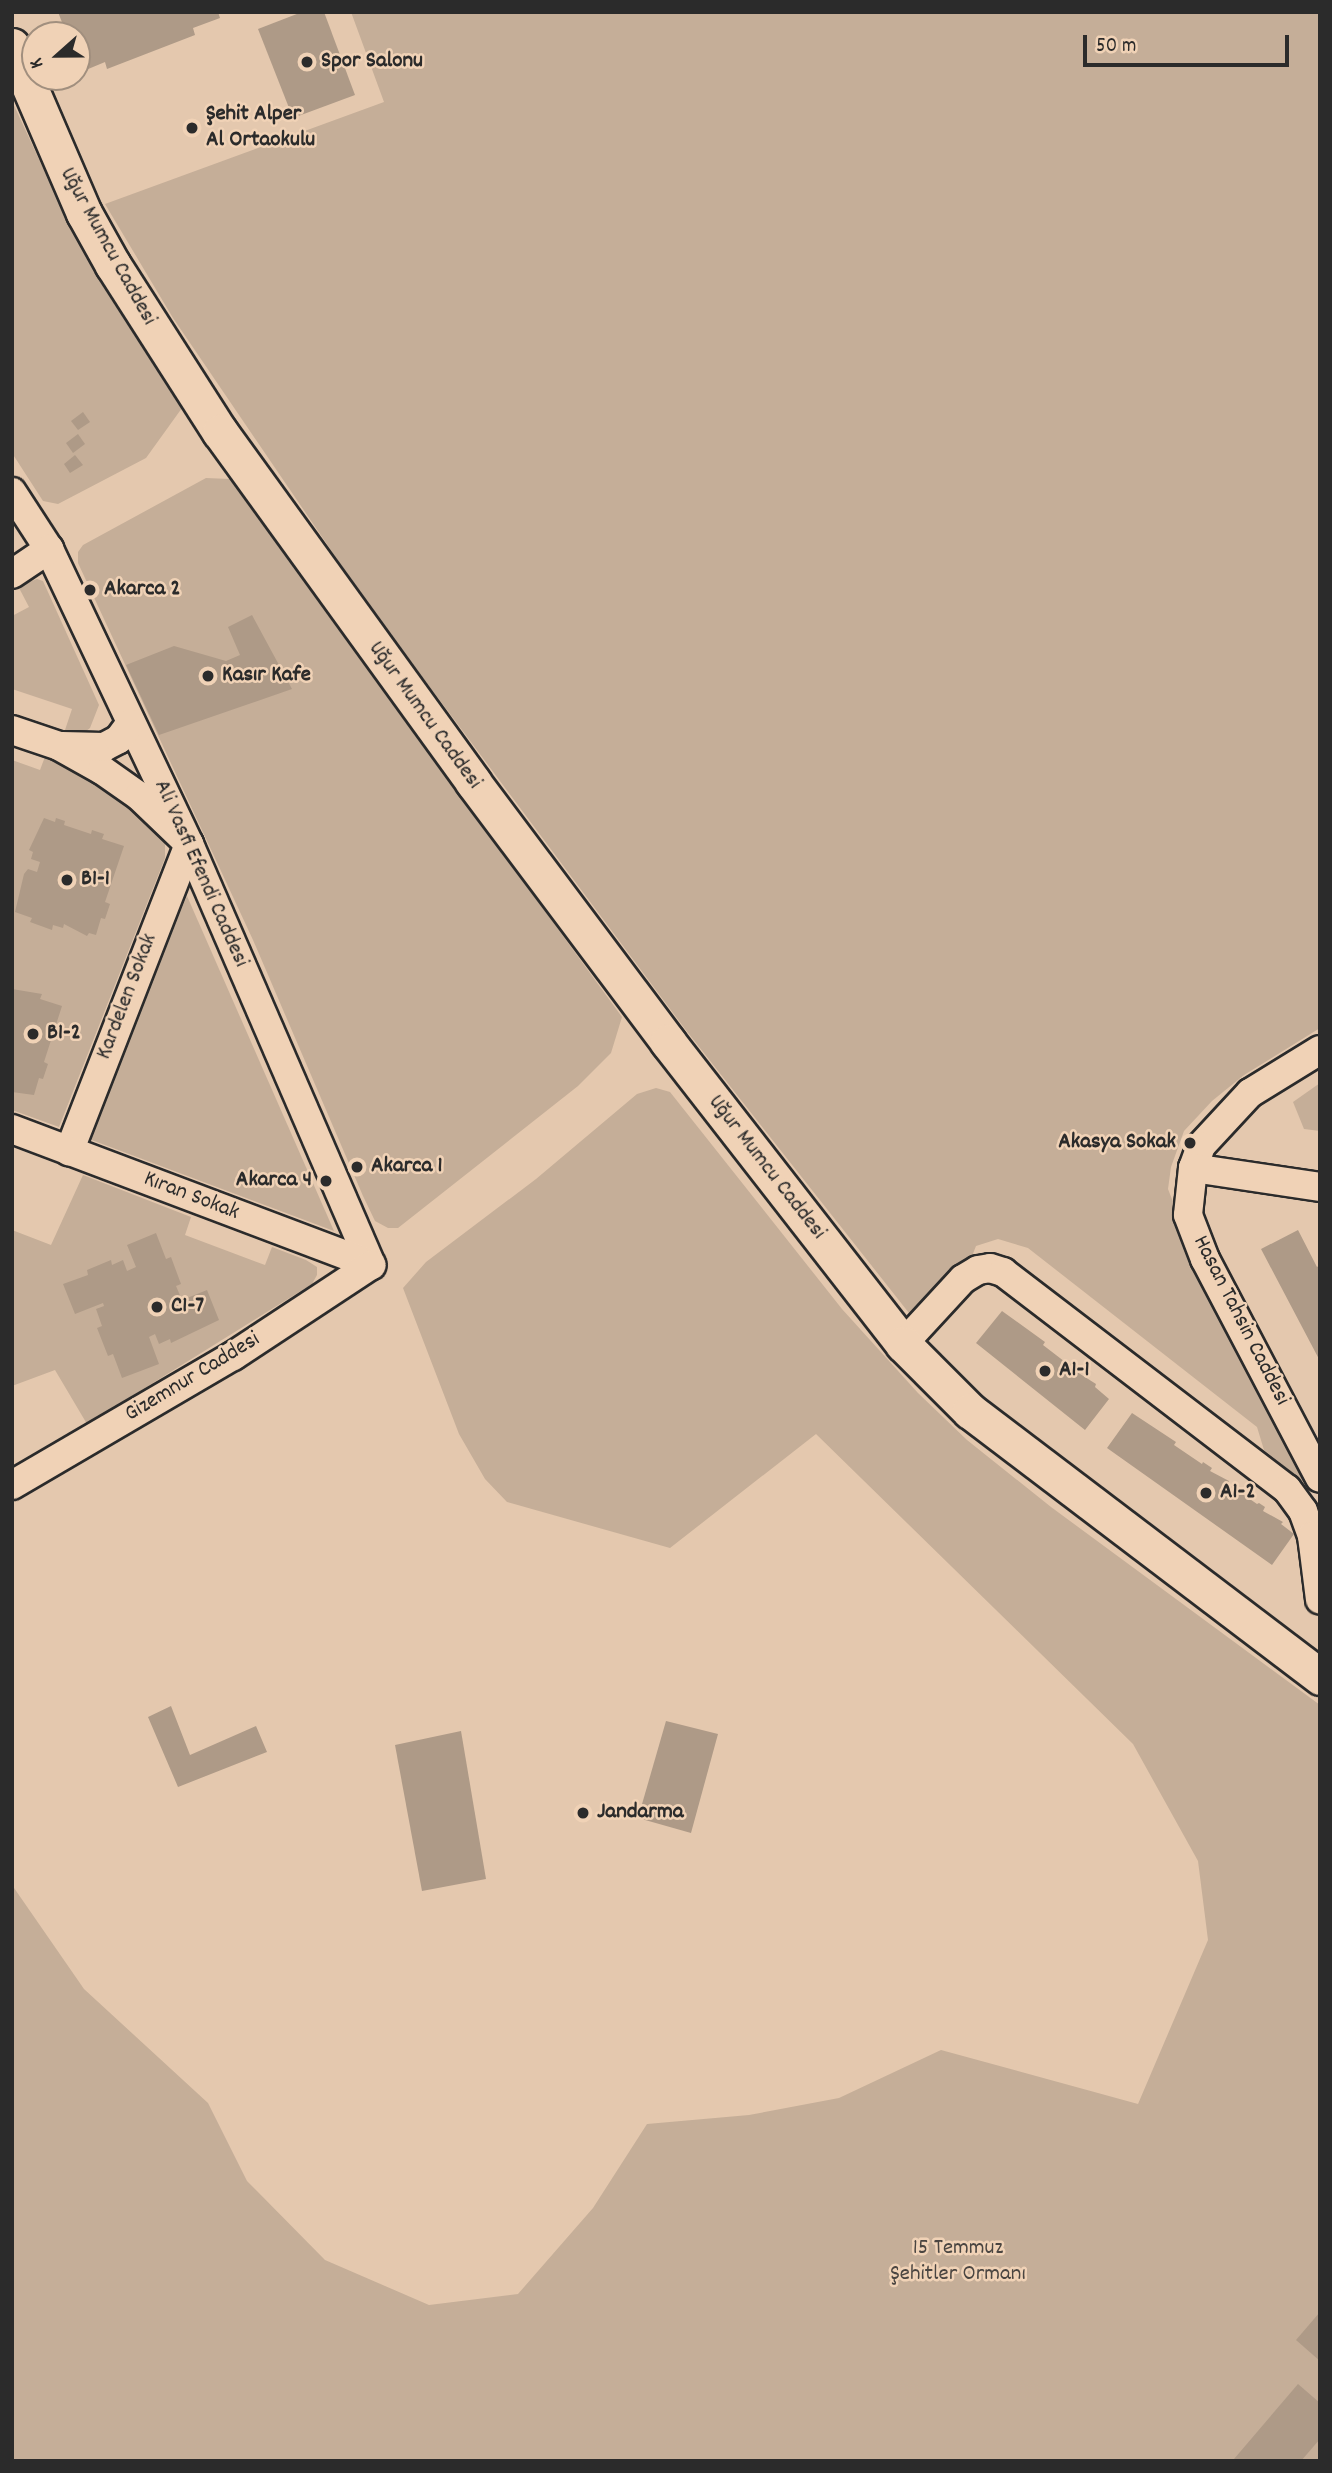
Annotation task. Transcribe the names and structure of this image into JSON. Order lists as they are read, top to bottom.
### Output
{
  "streets": {
    "street": [
      "Uğur Mumcu Caddesi",
      "Ali Vasfi Efendi Caddesi",
      "Kardelen Sokak",
      "Kıran Sokak",
      "Hasan Tahsin Caddesi",
      "Gizemnur Caddesi"
    ]
  },
  "crossings": [
    ["Ali Vasfi Efendi Caddesi", "Kardelen Sokak"],
    ["Ali Vasfi Efendi Caddesi", "Kıran Sokak"],
    ["Ali Vasfi Efendi Caddesi", "Gizemnur Caddesi"],
    ["Kardelen Sokak", "Kıran Sokak"],
    ["Kıran Sokak", "Gizemnur Caddesi"]
  ],
  "parks": ["15 Temmuz Şehitler Ormanı"],
  "places": [
    "Spor Salonu",
    "Şehit Alper Al Ortaokulu",
    "Akarca 2",
    "Kasır Kafe",
    "B1-1",
    "B1-2",
    "Akasya Sokak",
    "Akarca 1",
    "Akarca 4",
    "C1-7",
    "A1-1",
    "A1-2",
    "Jandarma"
  ],
  "scale_bar": "50 m",
  "north": "left"
}
